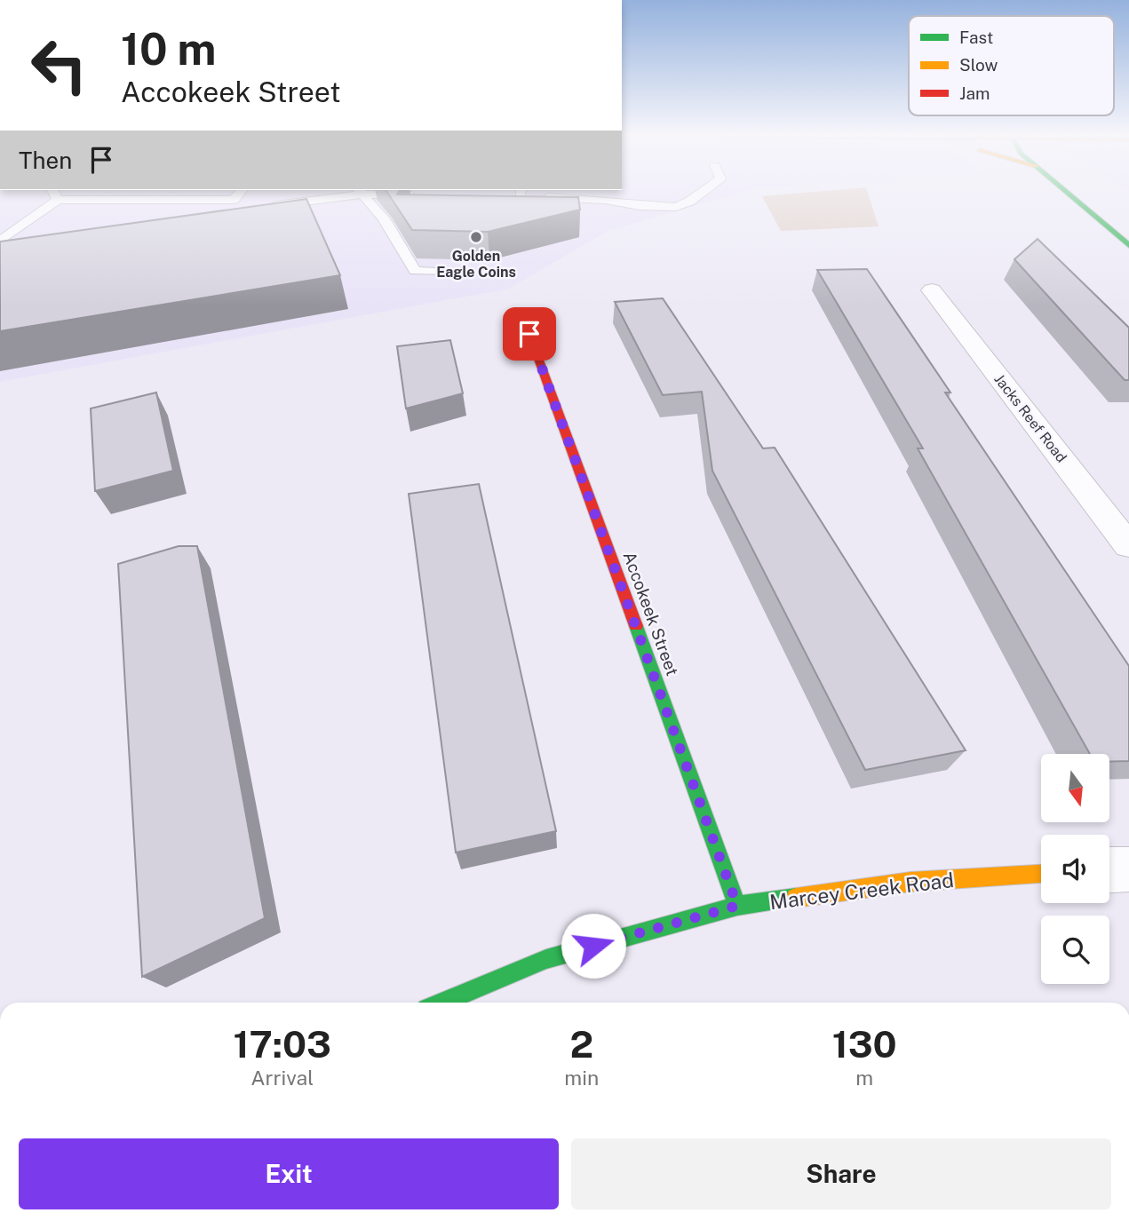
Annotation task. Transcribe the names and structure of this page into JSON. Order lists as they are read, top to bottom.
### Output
{
  "streets": {
    "street": ["Jacks Reef Road", "Accokeek Street", "Marcey Creek Road"]
  },
  "crossings": [
    ["Accokeek Street", "Marcey Creek Road"]
  ],
  "places": ["Golden Eagle Coins"],
  "legend": ["Fast", "Slow", "Jam"],
  "north": "bottom",
  "page": {
    "turn": ["10 m", "Accokeek Street"],
    "then": "Then",
    "eta": [
      "17:03",
      "Arrival",
      "2",
      "min",
      "130",
      "m"
    ],
    "buttons": ["Exit", "Share"]
  }
}
